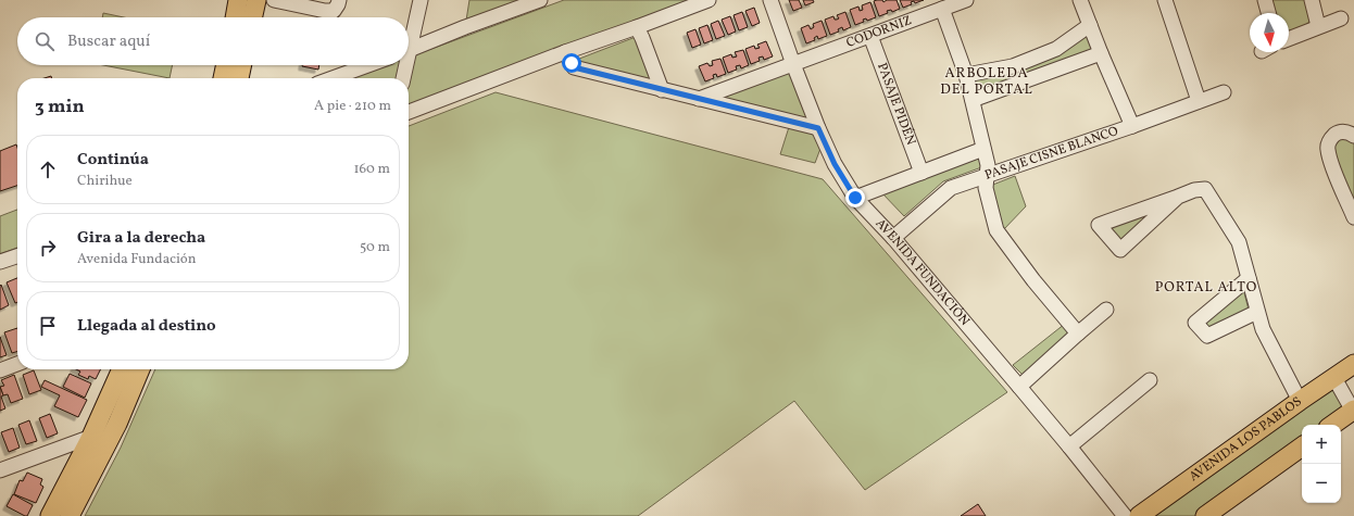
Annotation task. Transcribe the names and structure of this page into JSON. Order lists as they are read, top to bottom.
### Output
{
  "streets": {
    "main road": ["AVENIDA LOS PABLOS"],
    "street": [
      "CODORNIZ",
      "PASAJE PIDÉN",
      "PASAJE CISNE BLANCO",
      "AVENIDA FUNDACIÓN"
    ]
  },
  "crossings": [
    ["CODORNIZ", "PASAJE PIDÉN"],
    ["CODORNIZ", "AVENIDA FUNDACIÓN"],
    ["PASAJE CISNE BLANCO", "AVENIDA FUNDACIÓN"]
  ],
  "districts": ["ARBOLEDA DEL PORTAL", "PORTAL ALTO"],
  "north": "bottom",
  "page": {
    "search": "Buscar aquí",
    "heading": ["3 min", "A pie · 210 m"],
    "list": [
      ["Continúa", "Chirihue", "160 m"],
      ["Gira a la derecha", "Avenida Fundación", "50 m"],
      "Llegada al destino"
    ],
    "map_buttons": ["+", "−"]
  }
}
